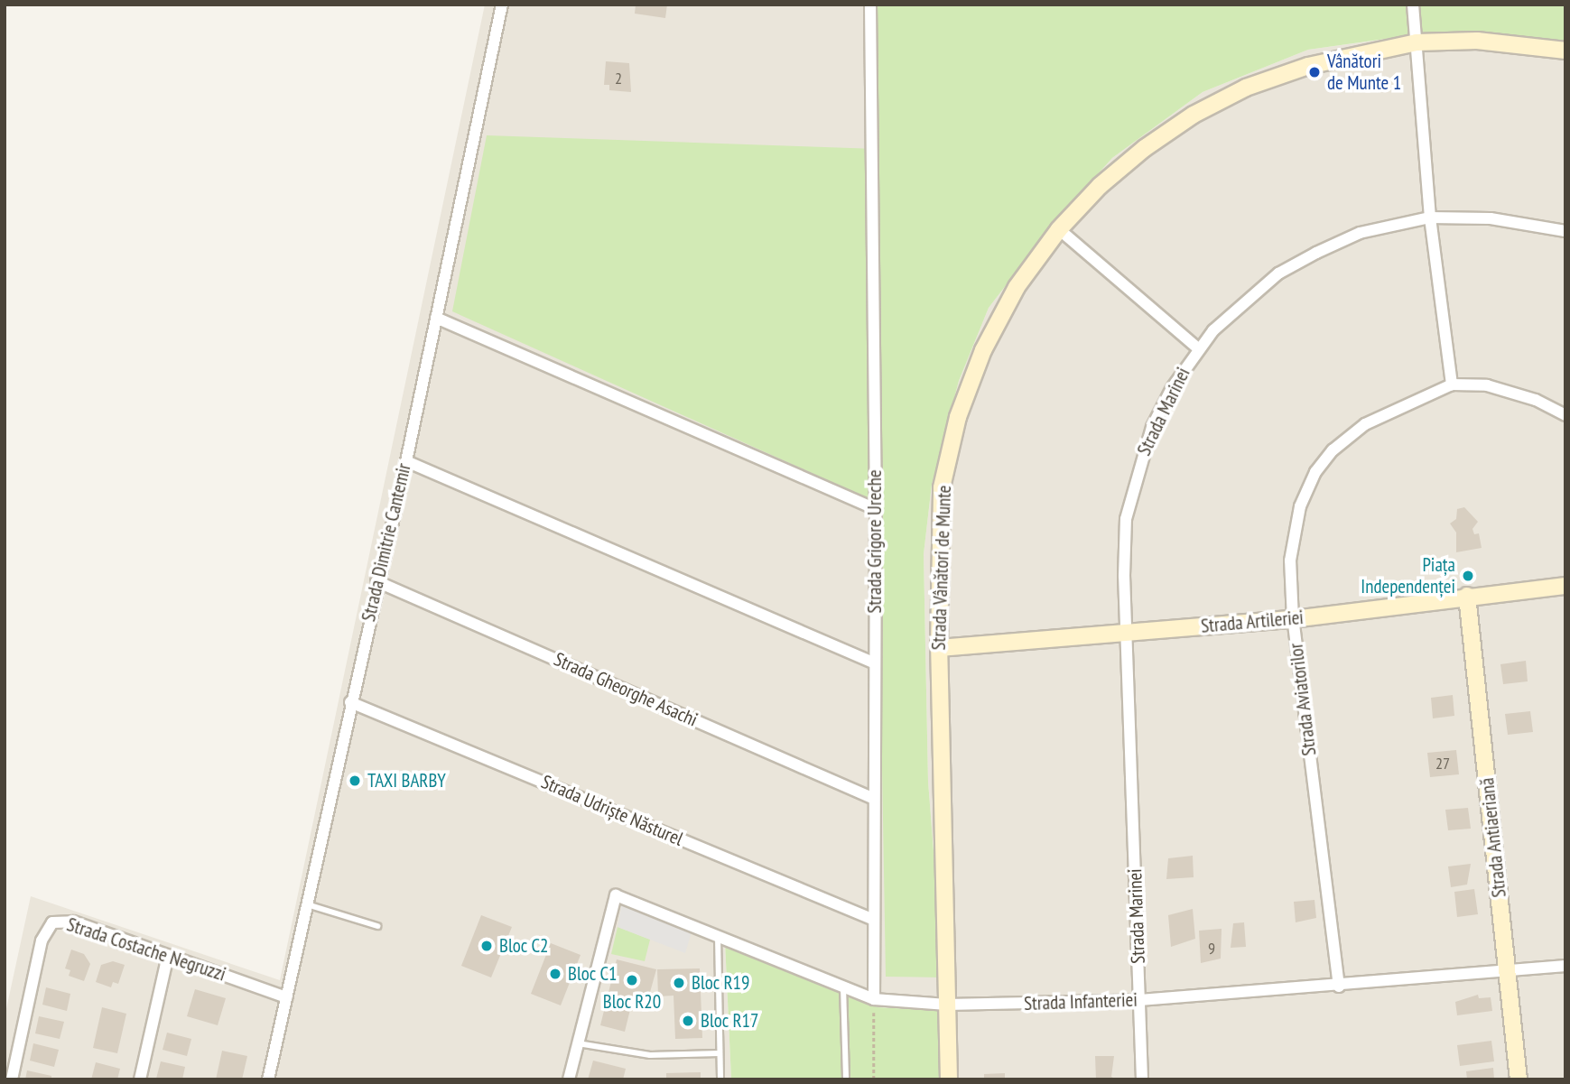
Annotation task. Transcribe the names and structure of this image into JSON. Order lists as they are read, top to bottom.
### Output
{
  "streets": {
    "street": [
      "Strada Marinei",
      "Strada Grigore Ureche",
      "Strada Dimitrie Cantemir",
      "Strada Vânători de Munte",
      "Strada Artileriei",
      "Strada Gheorghe Asachi",
      "Strada Aviatorilor",
      "Strada Udriște Năsturel",
      "Strada Antiaeriană",
      "Strada Costache Negruzzi",
      "Strada Infanteriei"
    ]
  },
  "crossings": [
    ["Strada Marinei", "Strada Artileriei"],
    ["Strada Marinei", "Strada Infanteriei"],
    ["Strada Grigore Ureche", "Strada Gheorghe Asachi"],
    ["Strada Grigore Ureche", "Strada Udriște Năsturel"],
    ["Strada Grigore Ureche", "Strada Infanteriei"],
    ["Strada Dimitrie Cantemir", "Strada Gheorghe Asachi"],
    ["Strada Dimitrie Cantemir", "Strada Udriște Năsturel"],
    ["Strada Dimitrie Cantemir", "Strada Costache Negruzzi"],
    ["Strada Vânători de Munte", "Strada Artileriei"],
    ["Strada Vânători de Munte", "Strada Infanteriei"],
    ["Strada Artileriei", "Strada Aviatorilor"],
    ["Strada Artileriei", "Strada Antiaeriană"],
    ["Strada Aviatorilor", "Strada Infanteriei"],
    ["Strada Antiaeriană", "Strada Infanteriei"]
  ],
  "places": [
    "Vânători de Munte 1",
    "Piața Independenței",
    "TAXI BARBY",
    "Bloc C2",
    "Bloc C1",
    "Bloc R20",
    "Bloc R19",
    "Bloc R17"
  ],
  "house_numbers": ["2", "27", "9"]
}
